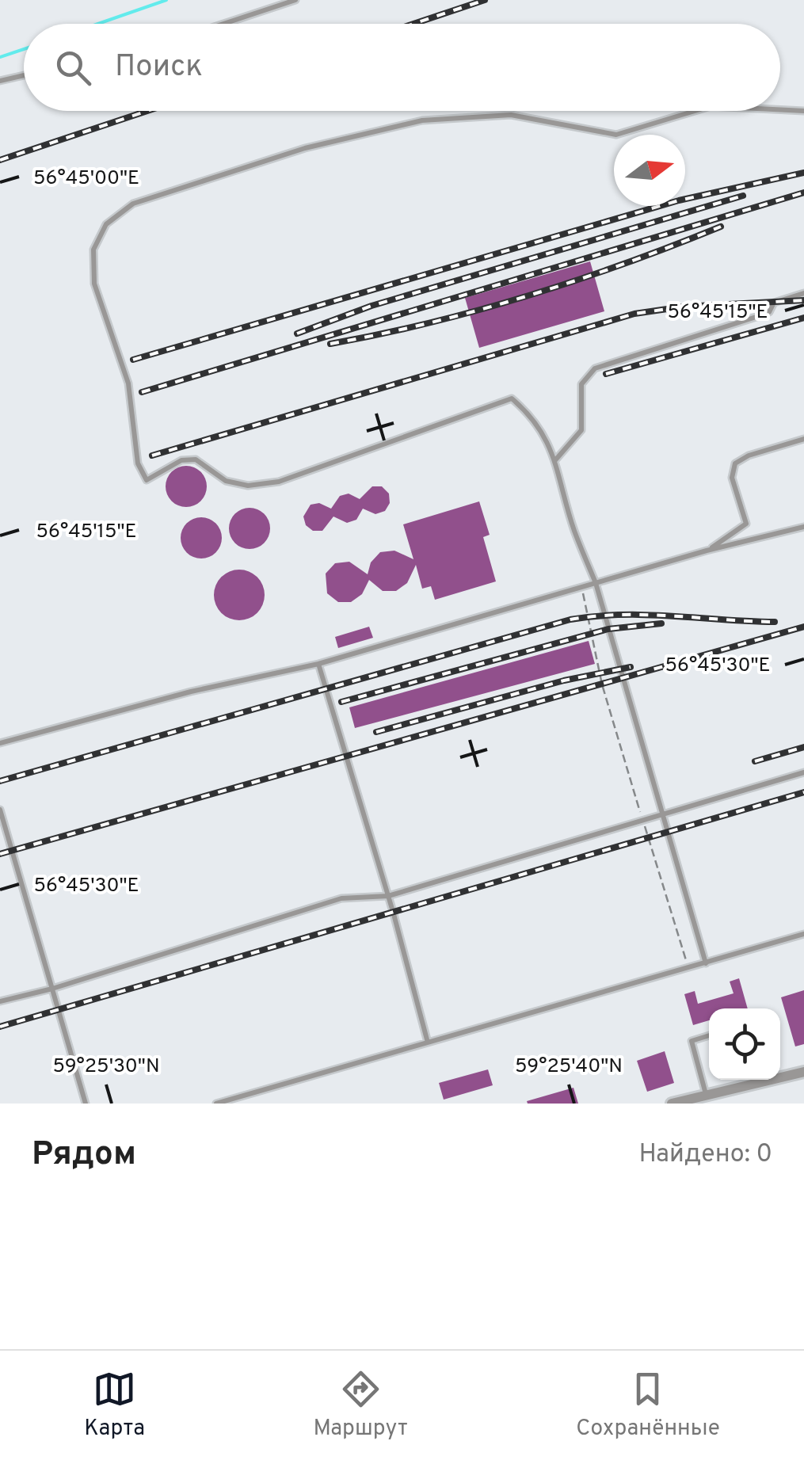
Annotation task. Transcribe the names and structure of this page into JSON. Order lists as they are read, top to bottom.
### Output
{
  "north": "right",
  "page": {
    "search": "Поиск",
    "heading": ["Рядом", "Найдено: 0"],
    "nav": ["Карта", "Маршрут", "Сохранённые"]
  },
  "coordinates": [
    "56°45'00\"E",
    "56°45'15\"E",
    "56°45'30\"E",
    "59°25'30\"N",
    "59°25'40\"N"
  ]
}
